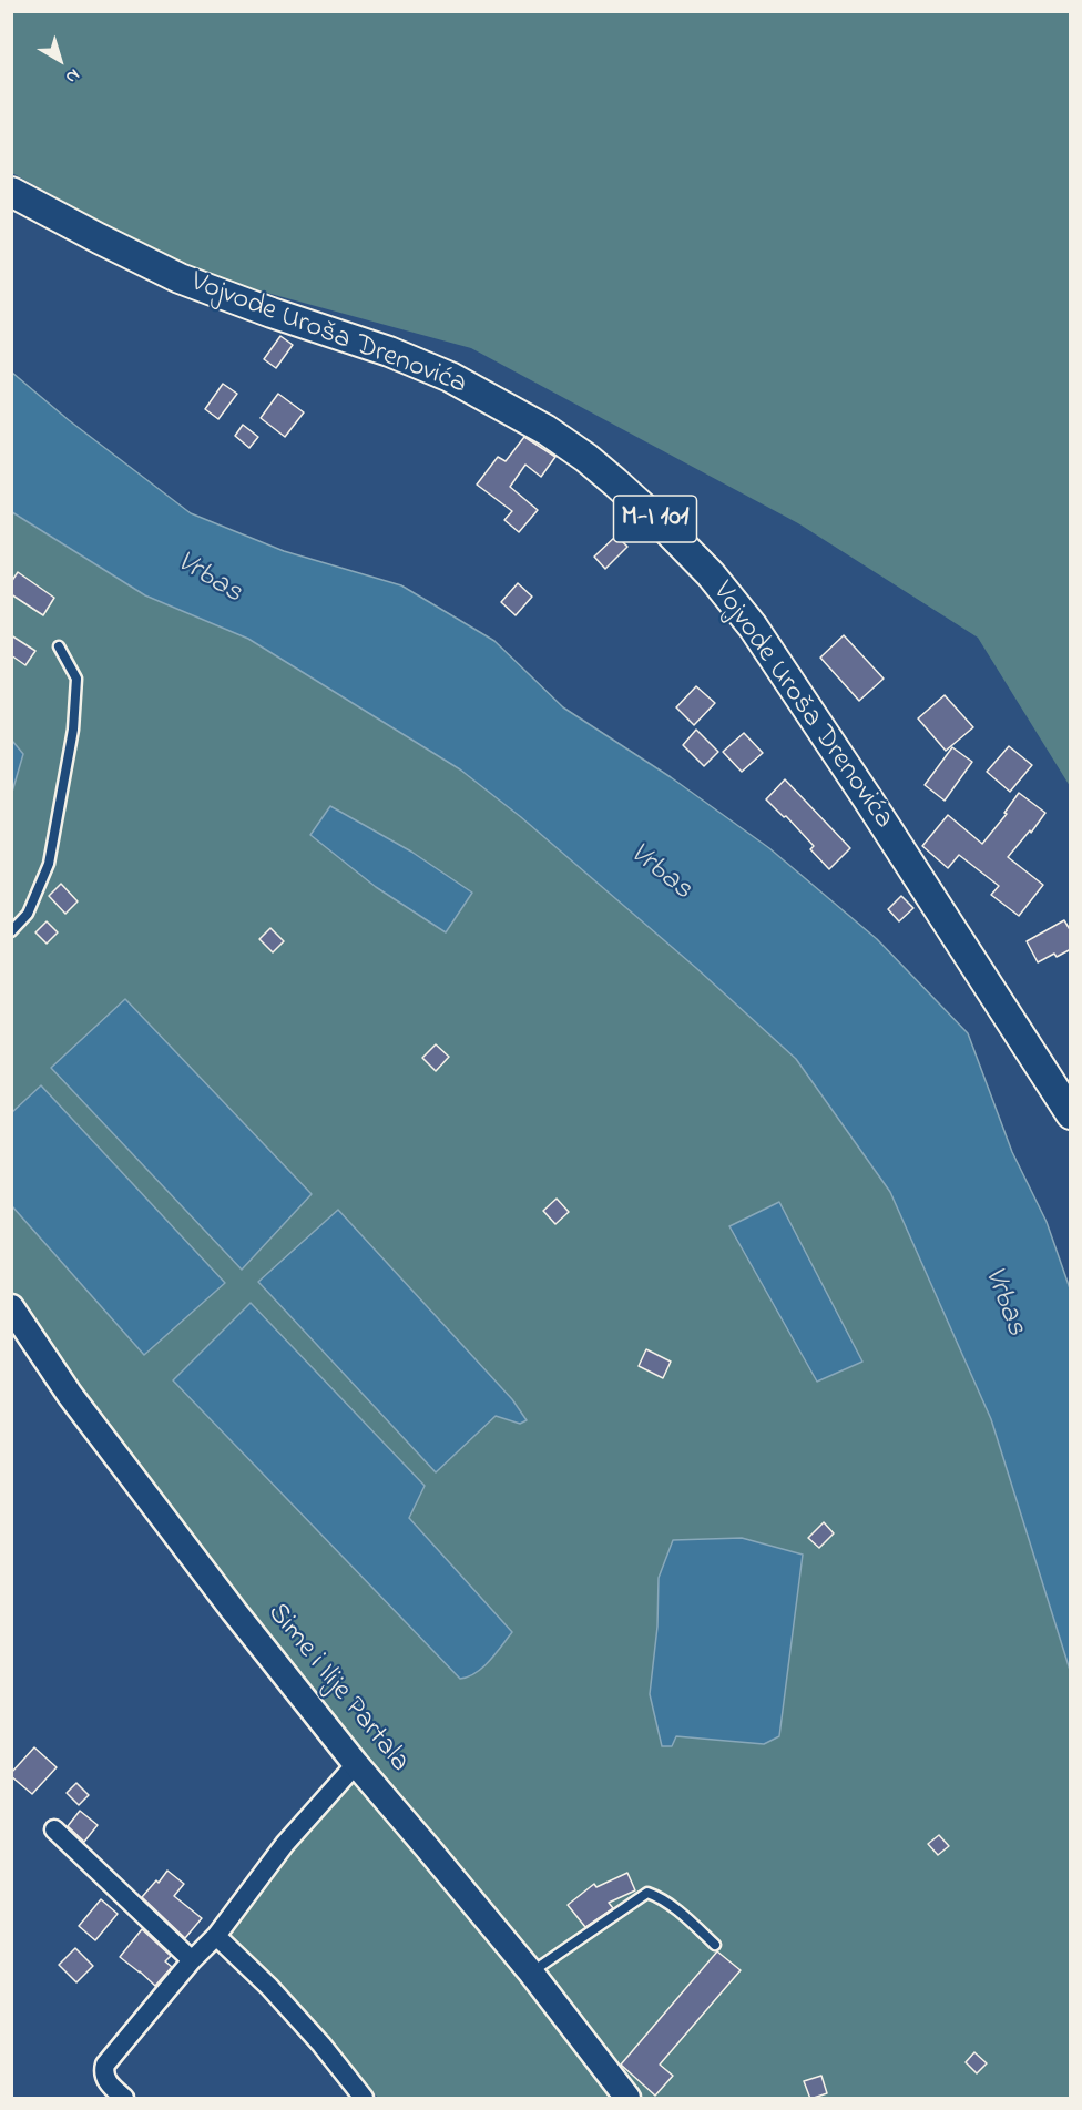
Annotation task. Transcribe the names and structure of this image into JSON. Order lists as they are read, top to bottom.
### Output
{
  "streets": {
    "main road": ["Vojvode Uroša Drenovića", "M-I 101"],
    "street": ["Sime i Ilije Partala"]
  },
  "water": ["Vrbas"],
  "north": "bottom right"
}
